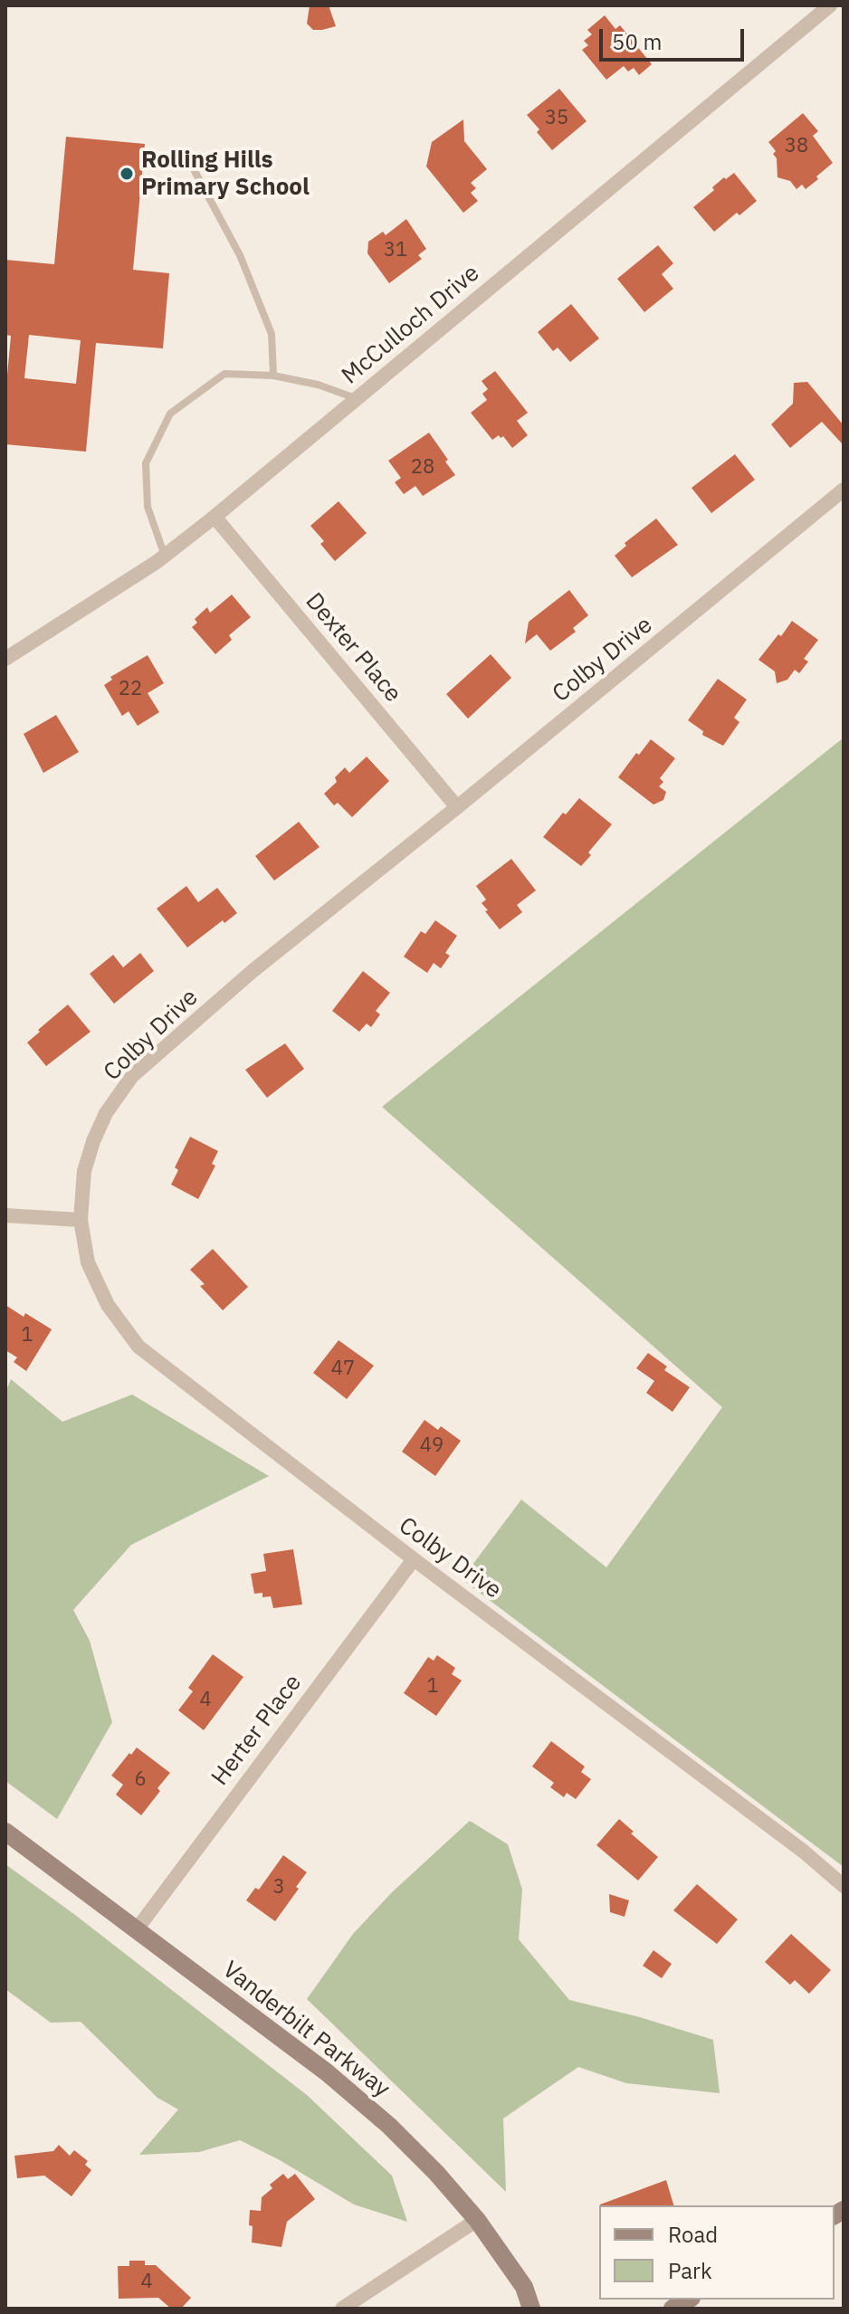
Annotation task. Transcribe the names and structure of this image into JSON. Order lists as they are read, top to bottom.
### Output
{
  "streets": {
    "main road": ["Vanderbilt Parkway"],
    "street": [
      "McCulloch Drive",
      "Dexter Place",
      "Colby Drive",
      "Herter Place"
    ]
  },
  "crossings": [
    ["McCulloch Drive", "Dexter Place"],
    ["Dexter Place", "Colby Drive"],
    ["Colby Drive", "Herter Place"],
    ["Herter Place", "Vanderbilt Parkway"]
  ],
  "places": ["Rolling Hills Primary School"],
  "house_numbers": [
    "35",
    "38",
    "31",
    "28",
    "22",
    "1",
    "47",
    "49",
    "1",
    "4",
    "6",
    "3",
    "4"
  ],
  "legend": ["Road", "Park"],
  "scale_bar": "50 m"
}
